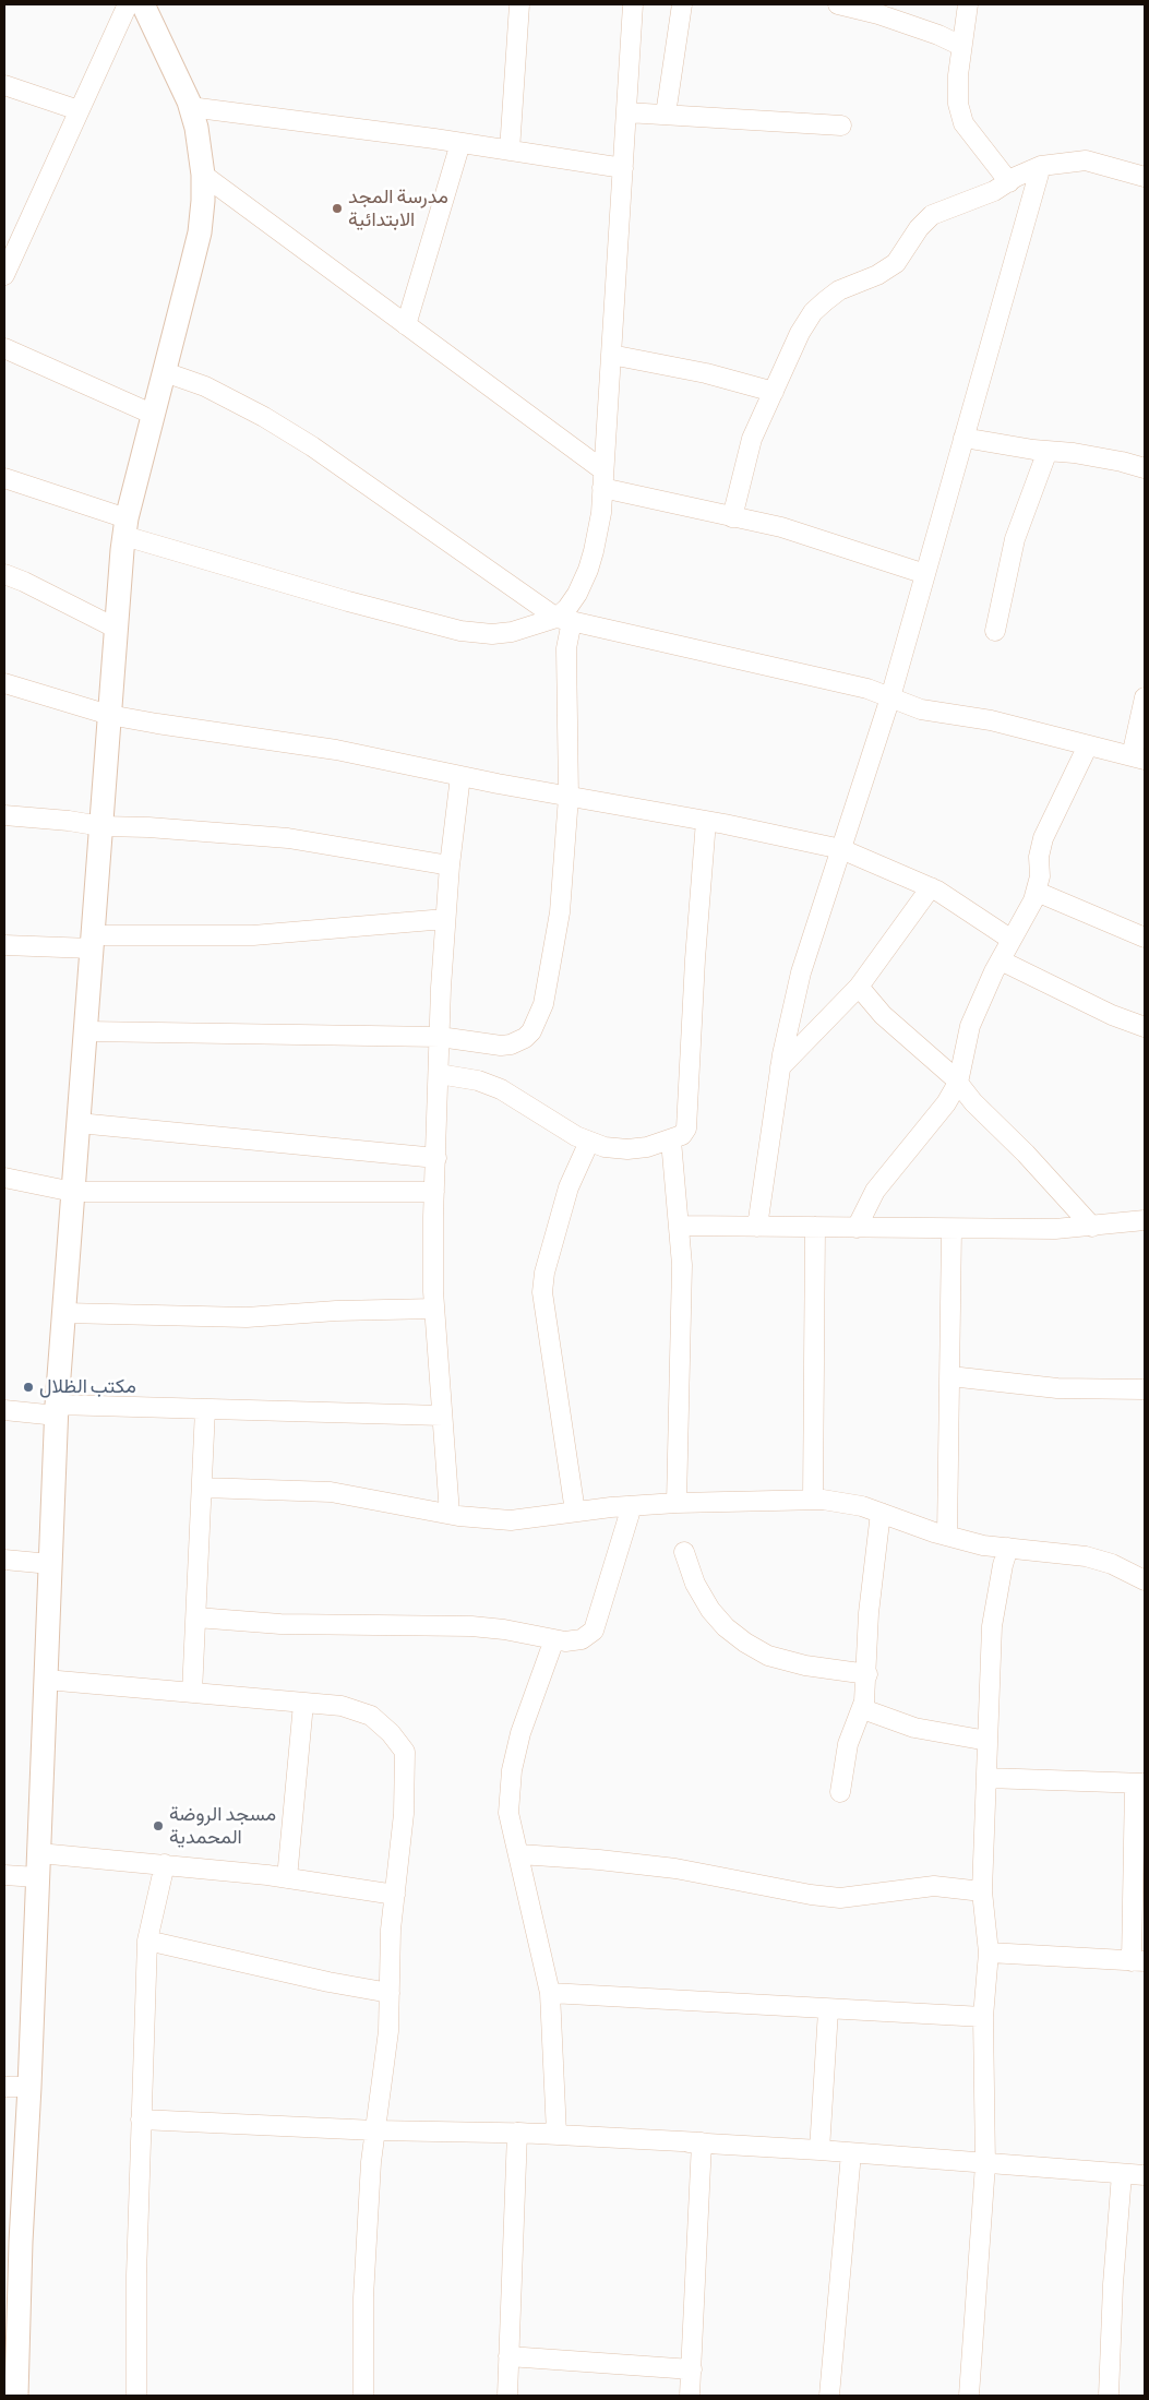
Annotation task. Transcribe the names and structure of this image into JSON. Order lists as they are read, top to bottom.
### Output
{
  "places": ["مدرسة المجد الابتدائية", "مكتب الظلال", "مسجد الروضة المحمدية"]
}
